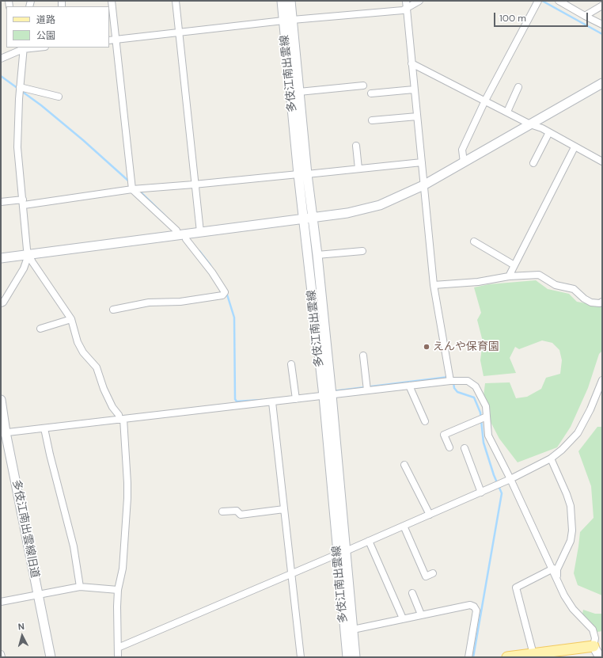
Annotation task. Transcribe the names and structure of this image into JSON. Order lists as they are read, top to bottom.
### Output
{
  "streets": {
    "main road": ["多伎江南出雲線", "多伎江南出雲線旧道"]
  },
  "places": ["えんや保育園"],
  "legend": ["道路", "公園"],
  "scale_bar": "100 m",
  "north": "top"
}
